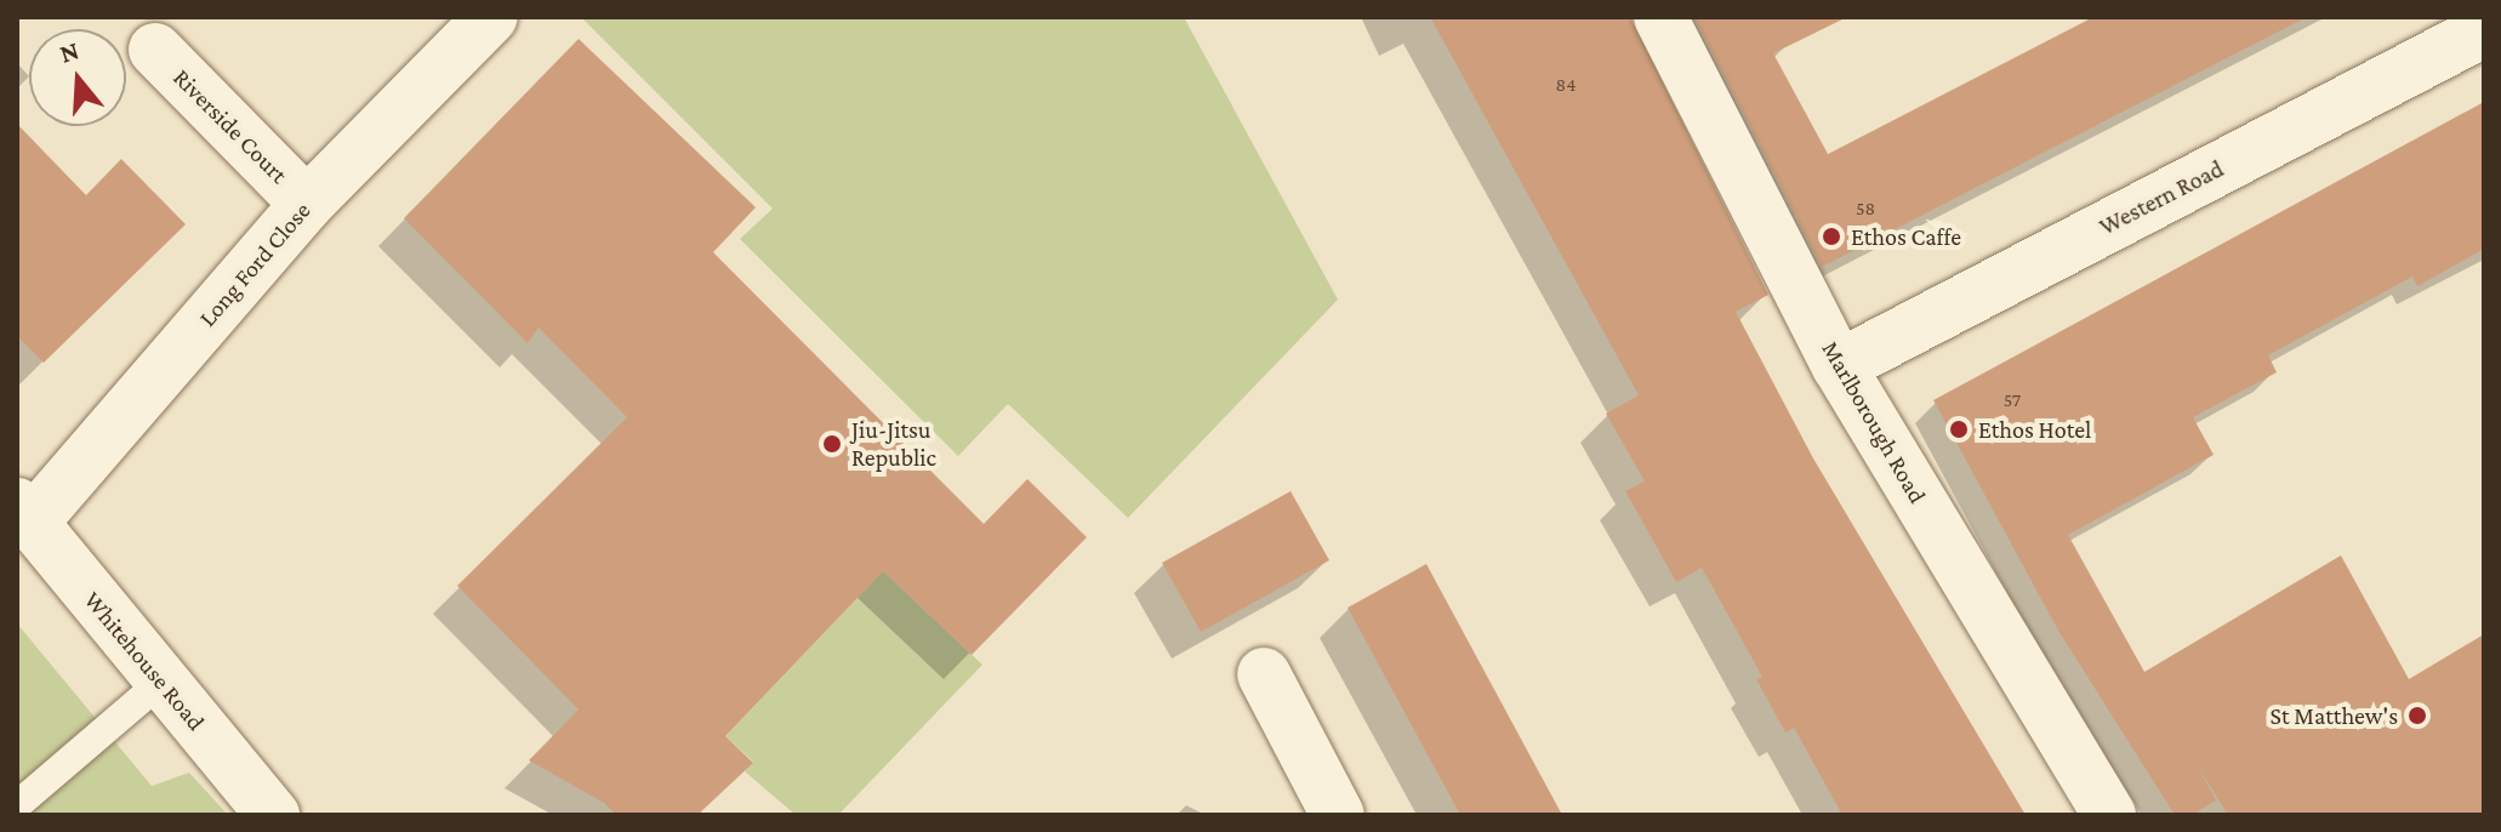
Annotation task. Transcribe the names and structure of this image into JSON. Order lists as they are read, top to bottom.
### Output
{
  "streets": {
    "street": [
      "Riverside Court",
      "Western Road",
      "Long Ford Close",
      "Marlborough Road",
      "Whitehouse Road"
    ]
  },
  "crossings": [
    ["Riverside Court", "Long Ford Close"],
    ["Western Road", "Marlborough Road"],
    ["Long Ford Close", "Whitehouse Road"]
  ],
  "places": [
    "Ethos Caffe",
    "Ethos Hotel",
    "Jiu-Jitsu Republic",
    "St Matthew's"
  ],
  "house_numbers": ["84", "58", "57"],
  "north": "top"
}
